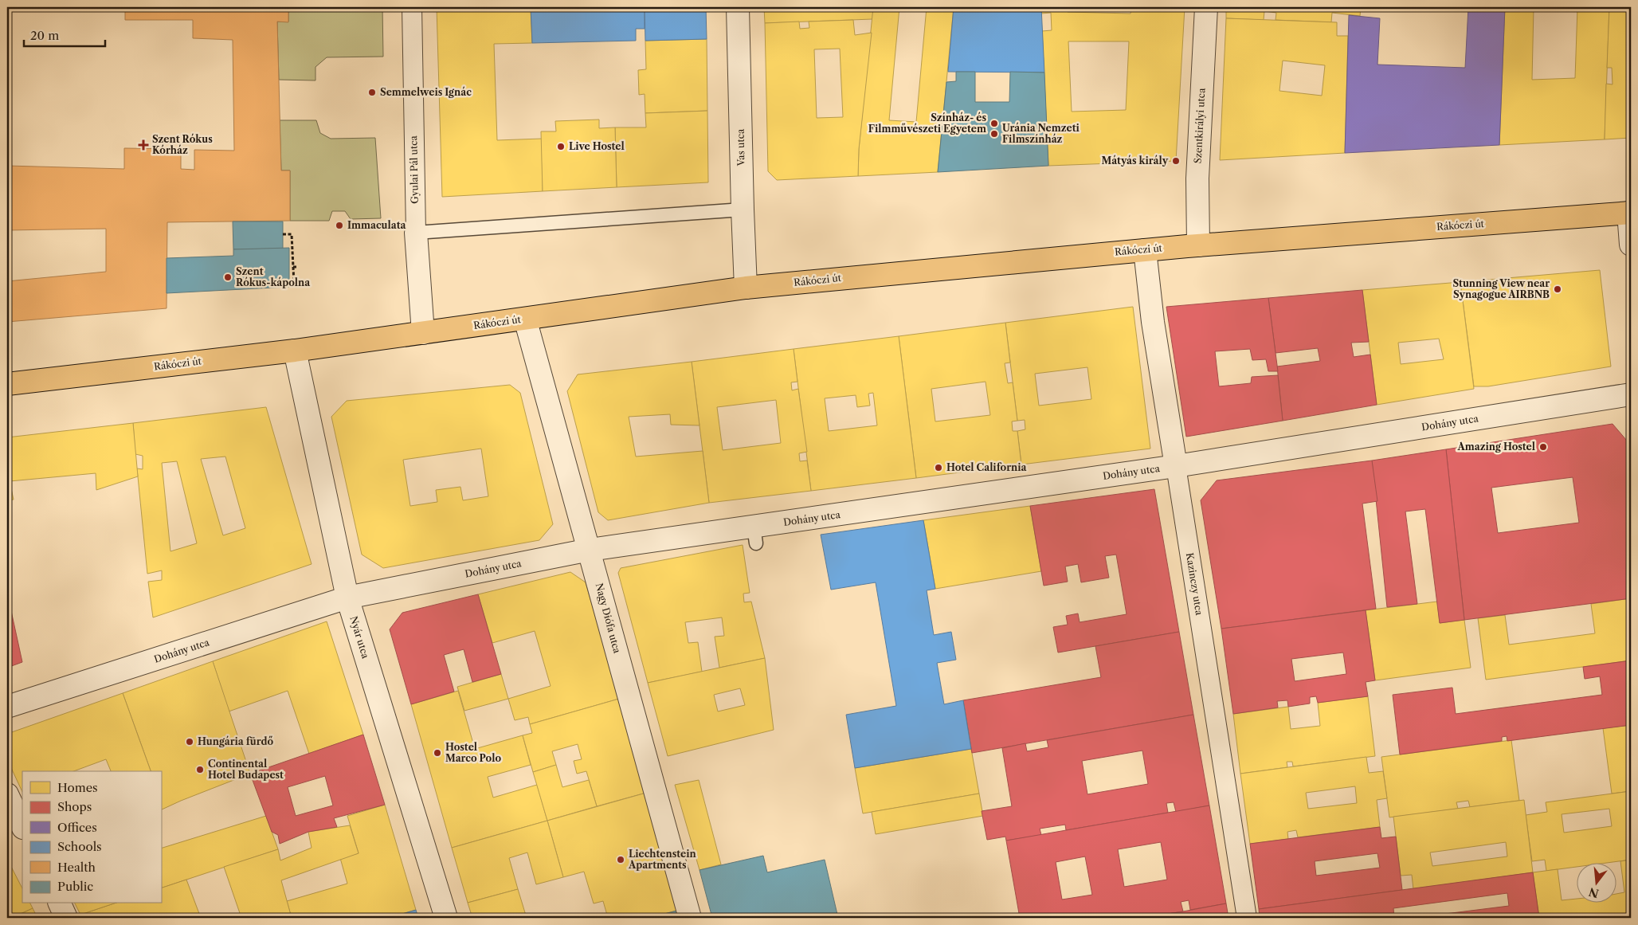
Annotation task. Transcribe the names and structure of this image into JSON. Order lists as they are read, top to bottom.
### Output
{
  "streets": {
    "main road": ["Rákóczi út"],
    "street": [
      "Szentkirályi utca",
      "Vas utca",
      "Gyulai Pál utca",
      "Dohány utca",
      "Kazinczy utca",
      "Nagy Diófa utca",
      "Nyár utca"
    ]
  },
  "crossings": [
    ["Szentkirályi utca", "Rákóczi út"],
    ["Vas utca", "Rákóczi út"],
    ["Gyulai Pál utca", "Rákóczi út"],
    ["Rákóczi út", "Kazinczy utca"],
    ["Rákóczi út", "Nagy Diófa utca"],
    ["Rákóczi út", "Nyár utca"],
    ["Dohány utca", "Kazinczy utca"],
    ["Dohány utca", "Nagy Diófa utca"],
    ["Dohány utca", "Nyár utca"]
  ],
  "places": {
    "other": [
      "Semmelweis Ignác",
      "Színház- és Filmművészeti Egyetem",
      "Uránia Nemzeti Filmszínház",
      "Live Hostel",
      "Mátyás király",
      "Immaculata",
      "Szent Rókus-kápolna",
      "Stunning View near Synagogue AIRBNB",
      "Amazing Hostel",
      "Hotel California",
      "Hungária fürdő",
      "Hostel Marco Polo",
      "Continental Hotel Budapest",
      "Liechtenstein Apartments"
    ],
    "health": ["Szent Rókus Kórház"]
  },
  "legend": [
    "Homes",
    "Shops",
    "Offices",
    "Schools",
    "Health",
    "Public"
  ],
  "scale_bar": "20 m",
  "north": "bottom"
}
